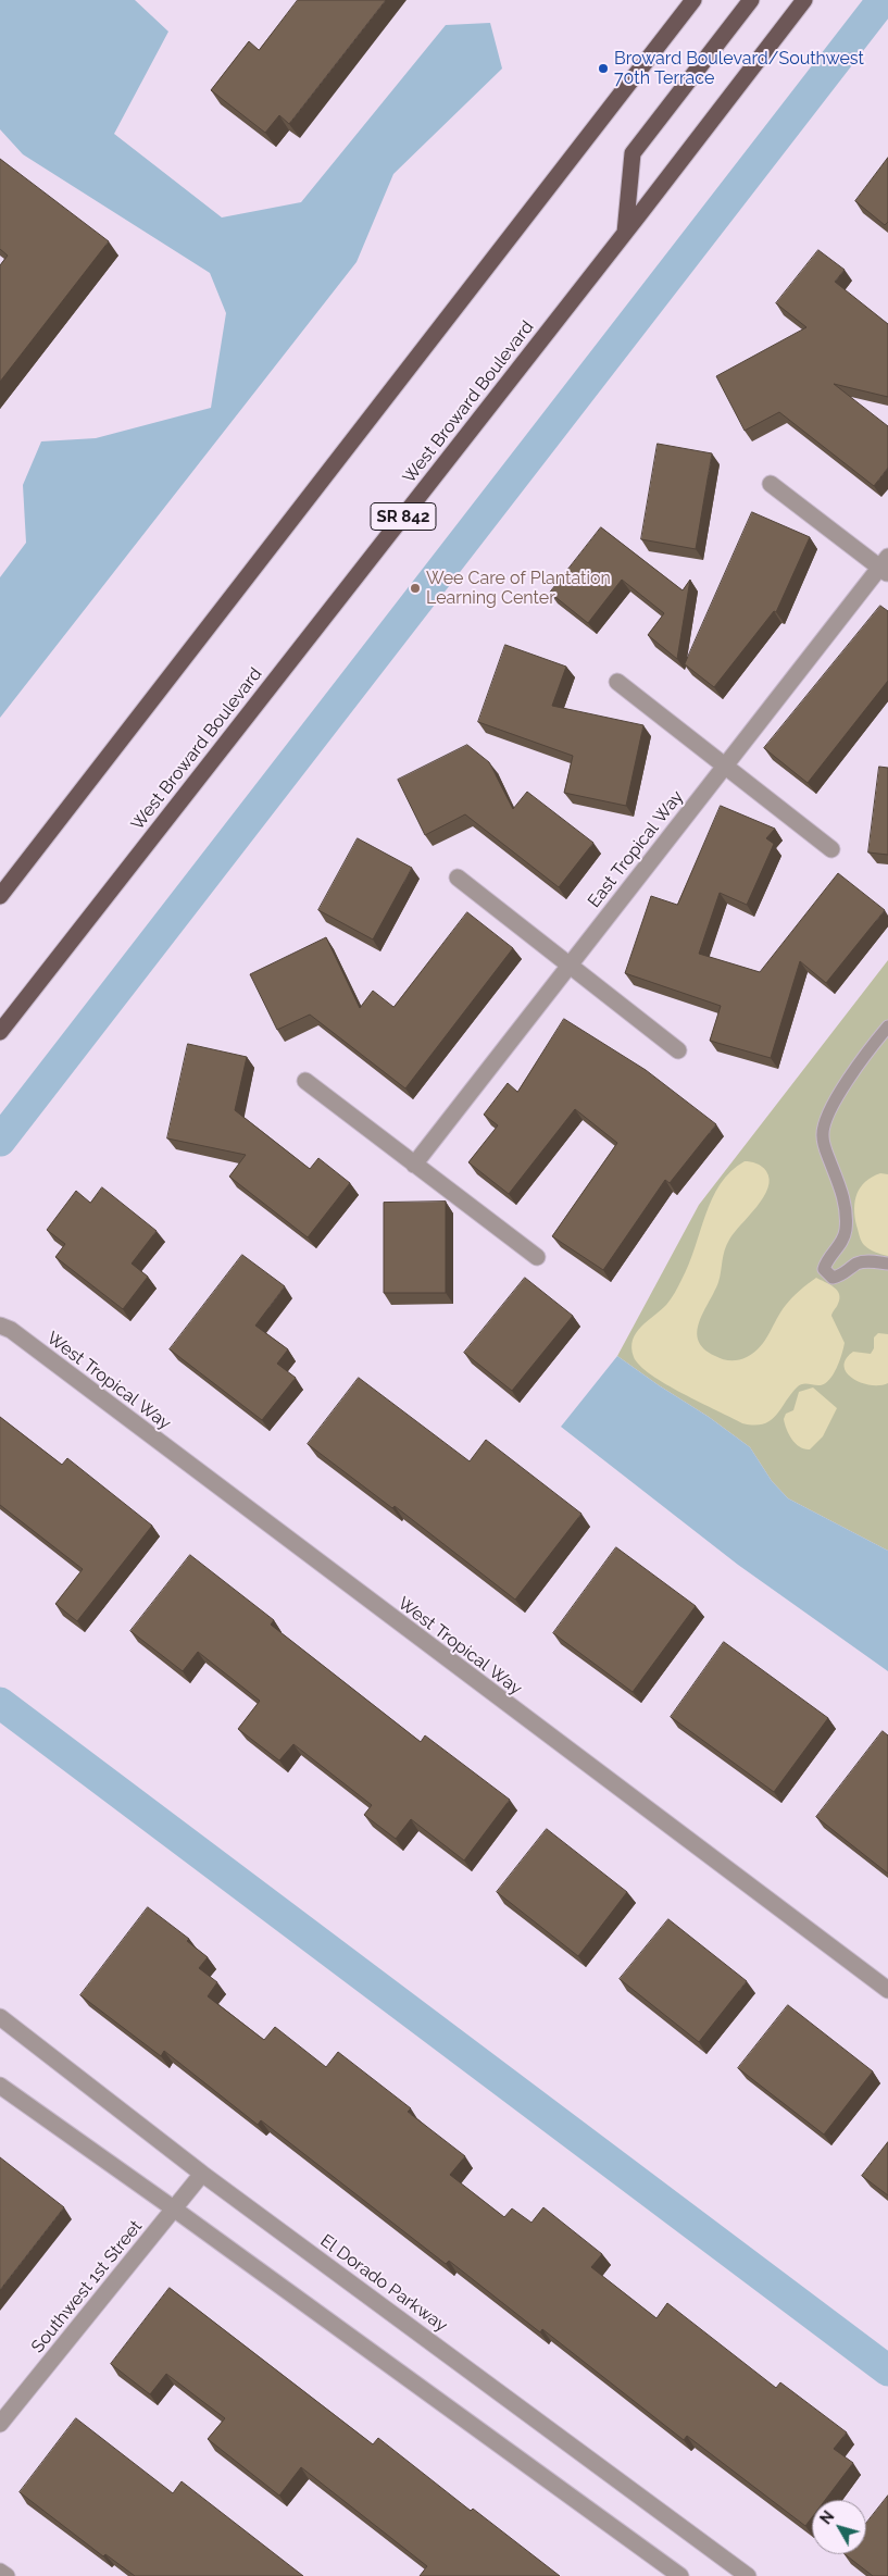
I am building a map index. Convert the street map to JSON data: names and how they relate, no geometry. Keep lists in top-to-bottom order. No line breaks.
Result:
{"streets":{"main road":["West Broward Boulevard","SR 842"],"street":["East Tropical Way","West Tropical Way","El Dorado Parkway","Southwest 1st Street"]},"crossings":[["El Dorado Parkway","Southwest 1st Street"]],"places":["Broward Boulevard/Southwest 70th Terrace","Wee Care of Plantation Learning Center"],"north":"top left"}
